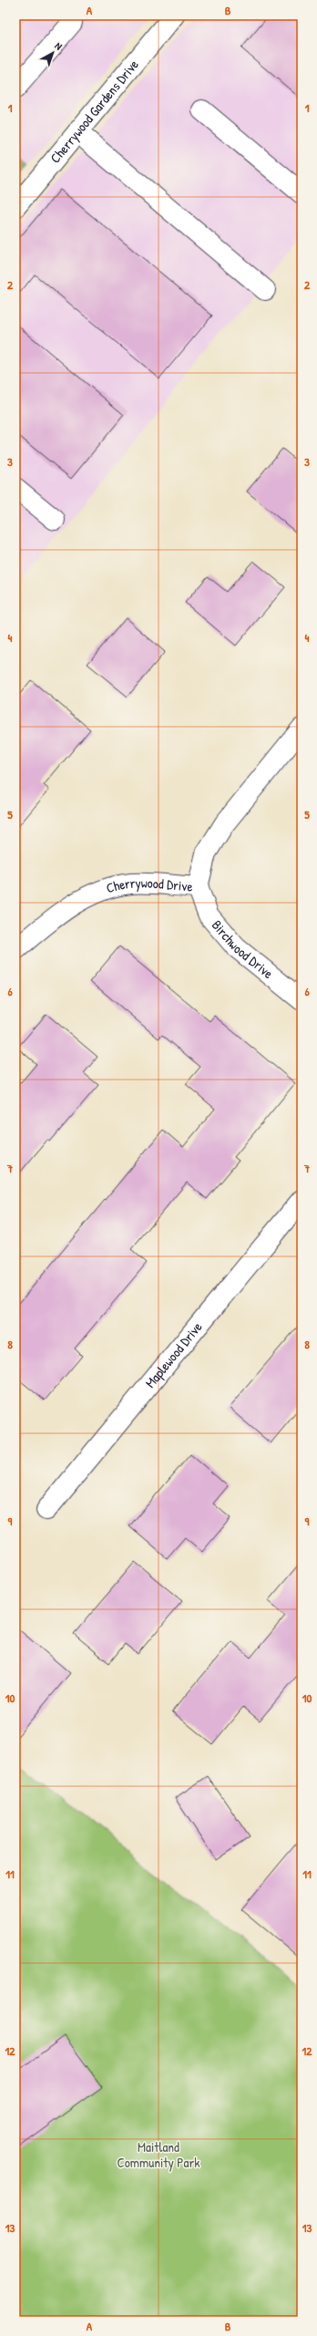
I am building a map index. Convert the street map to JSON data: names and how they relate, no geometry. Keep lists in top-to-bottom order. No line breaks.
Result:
{"streets":{"street":["Cherrywood Gardens Drive","Cherrywood Drive","Birchwood Drive","Maplewood Drive"]},"crossings":[["Cherrywood Drive","Birchwood Drive"]],"parks":["Maitland Community Park"],"north":"top right","grid":{"columns":["A","B"],"rows":["1","2","3","4","5","6","7","8","9","10","11","12","13"]}}
